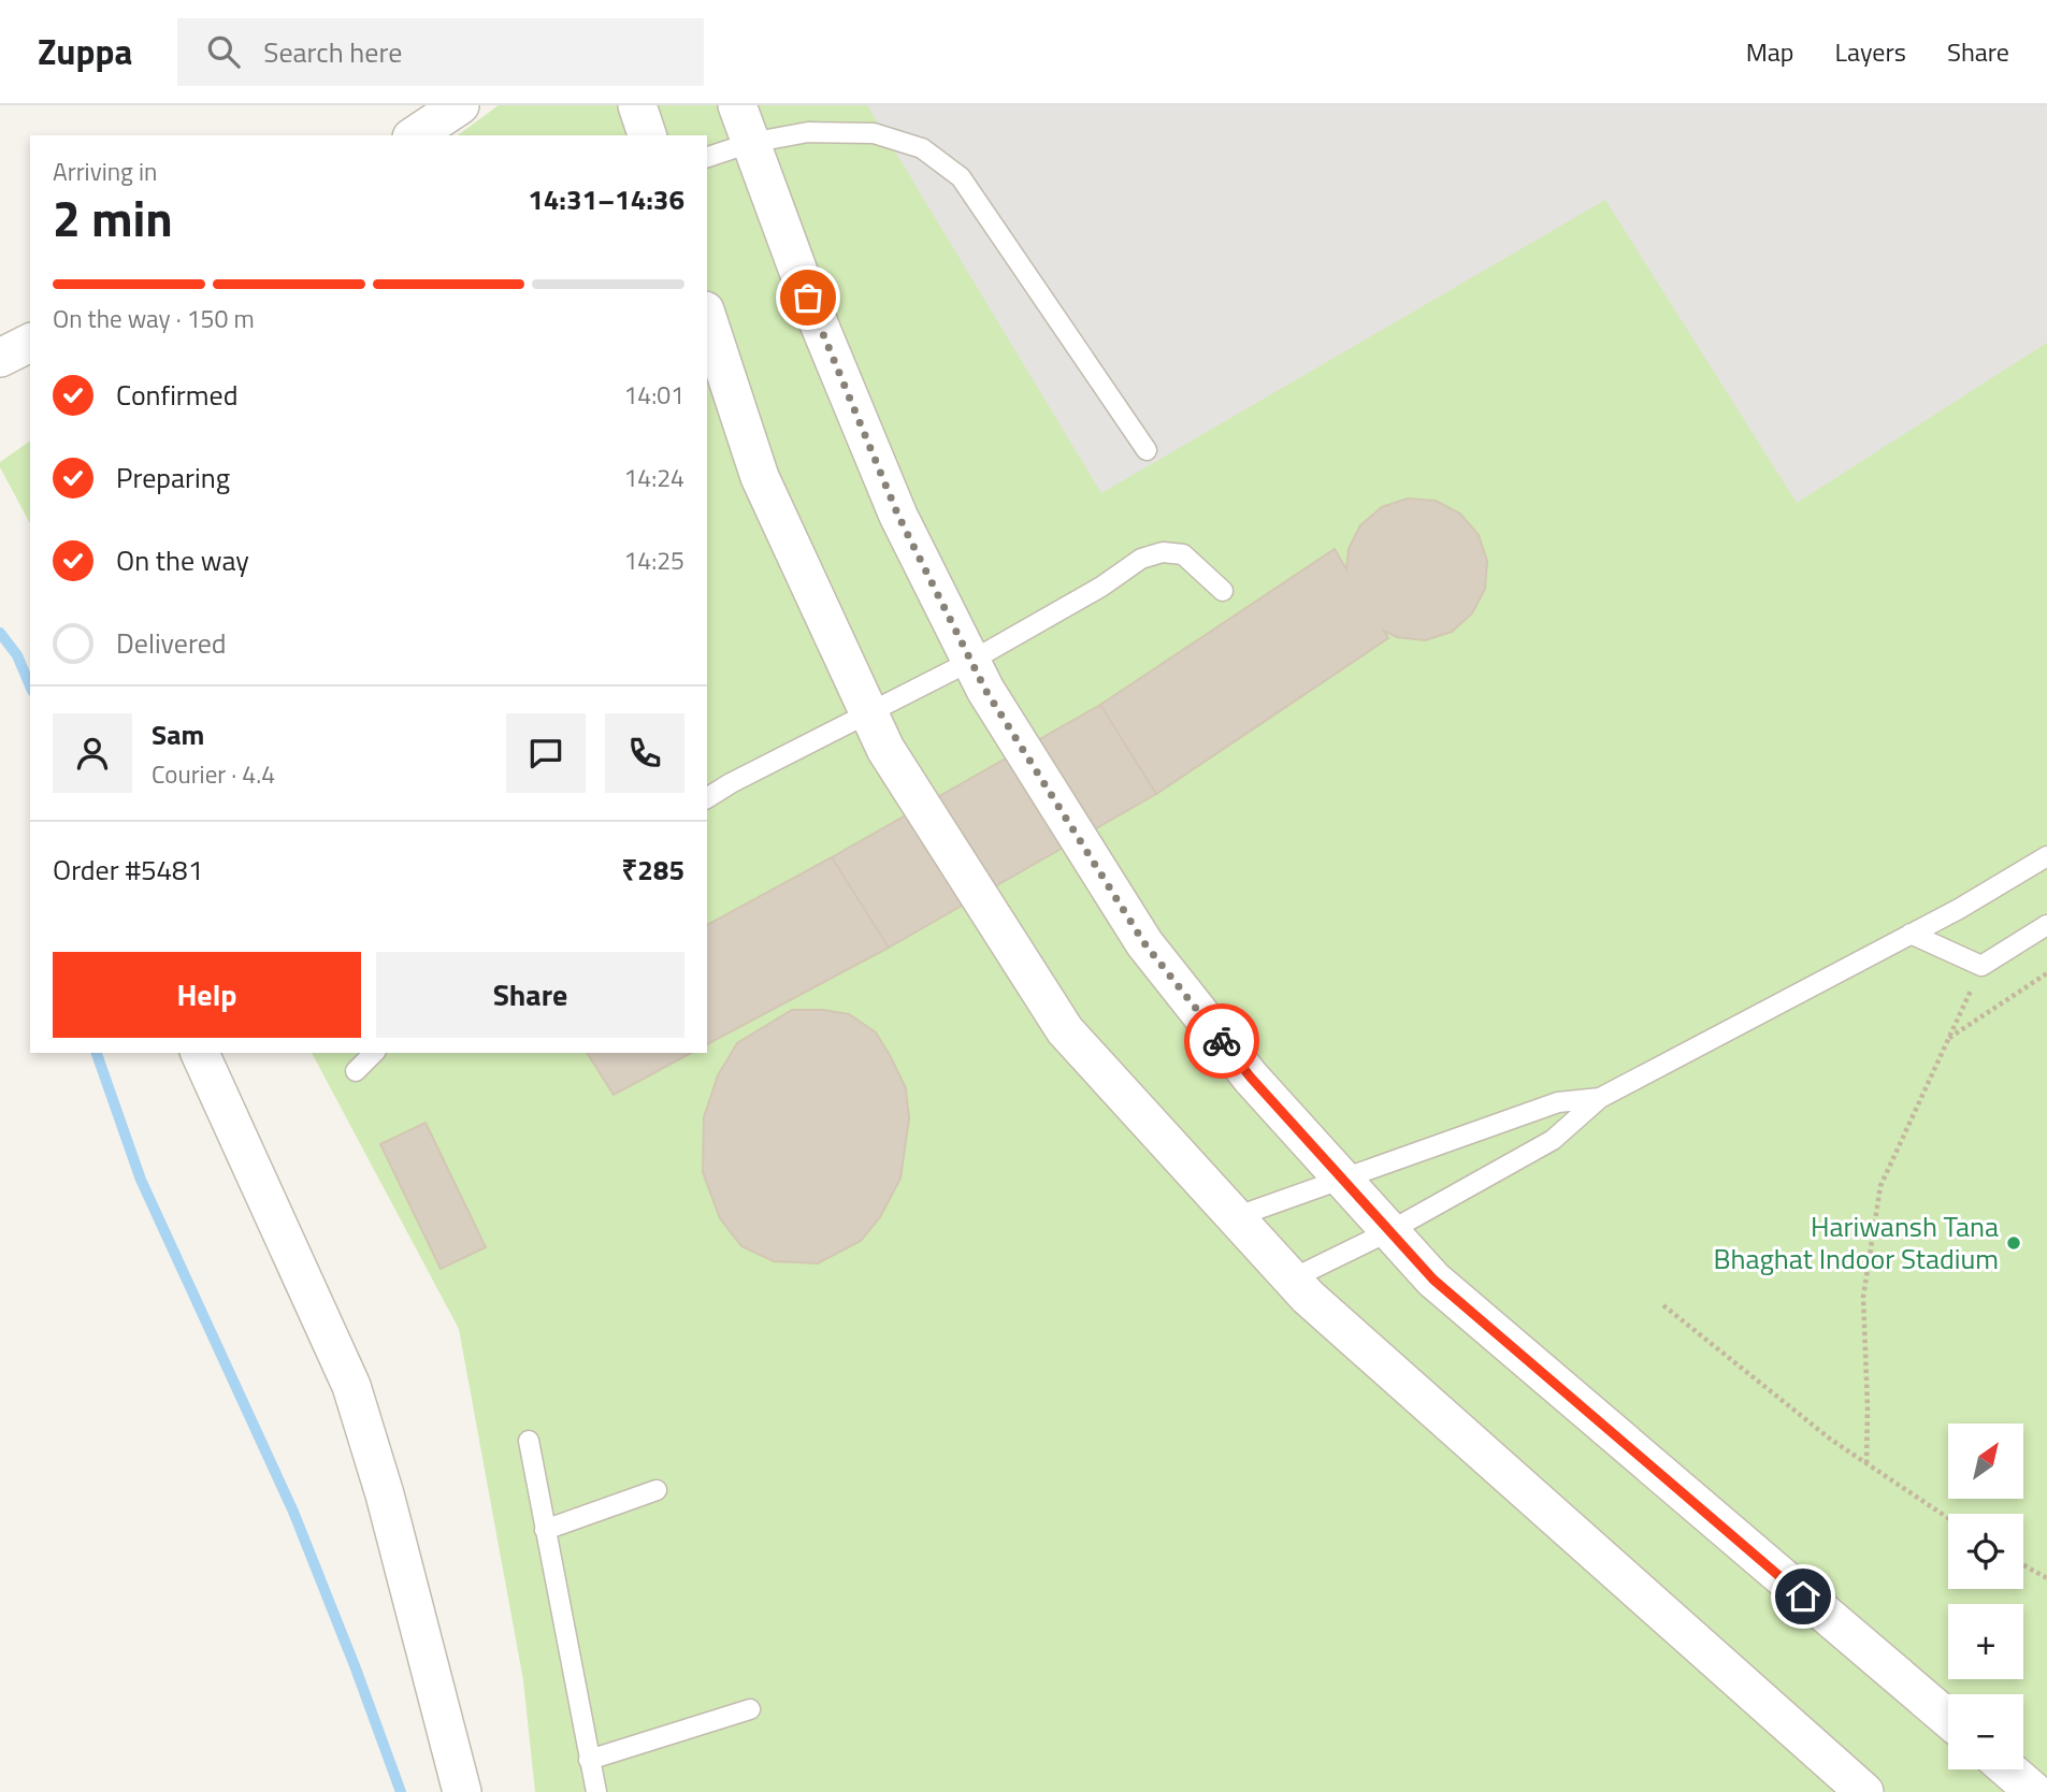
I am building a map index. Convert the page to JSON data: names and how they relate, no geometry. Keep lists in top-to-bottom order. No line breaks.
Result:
{"places":["Hariwansh Tana Bhaghat Indoor Stadium"],"north":"top right","page":{"header":"Zuppa","search":"Search here","nav":["Map","Layers","Share"],"heading":["2 min","Arriving in","14:31–14:36"],"panel":["Sam","Courier · 4.4","Order #5481","₹285"],"bar":"On the way · 150 m","list":[["Confirmed","14:01"],["Preparing","14:24"],["On the way","14:25"],"Delivered"],"buttons":["Help","Share"],"map_buttons":["+","−"]}}
